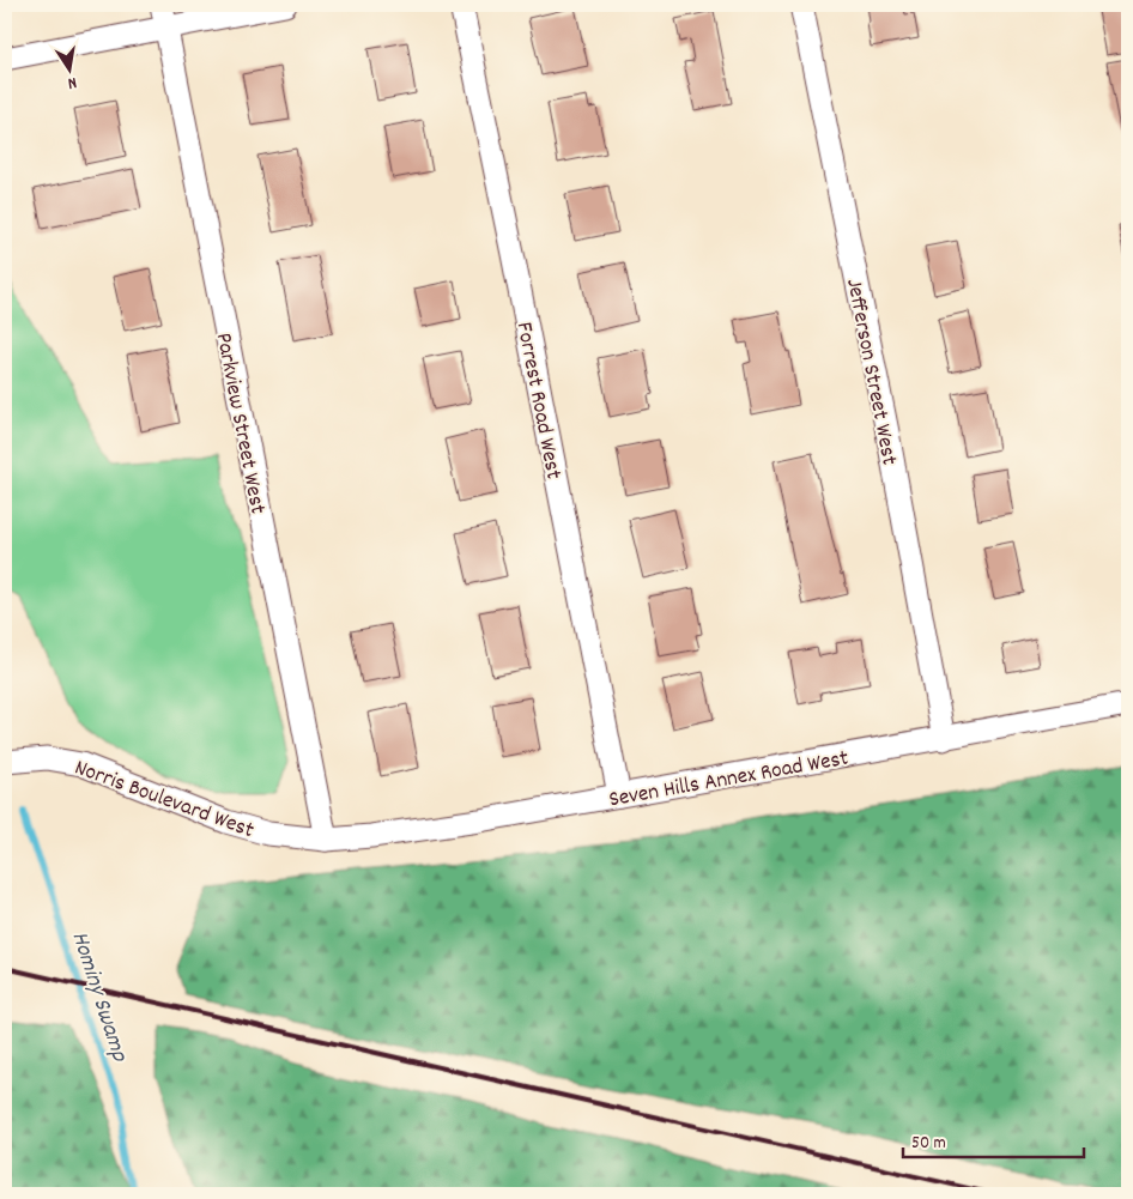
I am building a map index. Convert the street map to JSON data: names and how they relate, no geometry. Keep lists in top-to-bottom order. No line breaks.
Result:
{"streets":{"street":["Jefferson Street West","Forrest Road West","Parkview Street West","Seven Hills Annex Road West","Norris Boulevard West"]},"crossings":[["Jefferson Street West","Seven Hills Annex Road West"],["Forrest Road West","Seven Hills Annex Road West"],["Parkview Street West","Seven Hills Annex Road West"],["Parkview Street West","Norris Boulevard West"],["Seven Hills Annex Road West","Norris Boulevard West"]],"water":["Hominy Swamp"],"scale_bar":"50 m","north":"bottom"}
